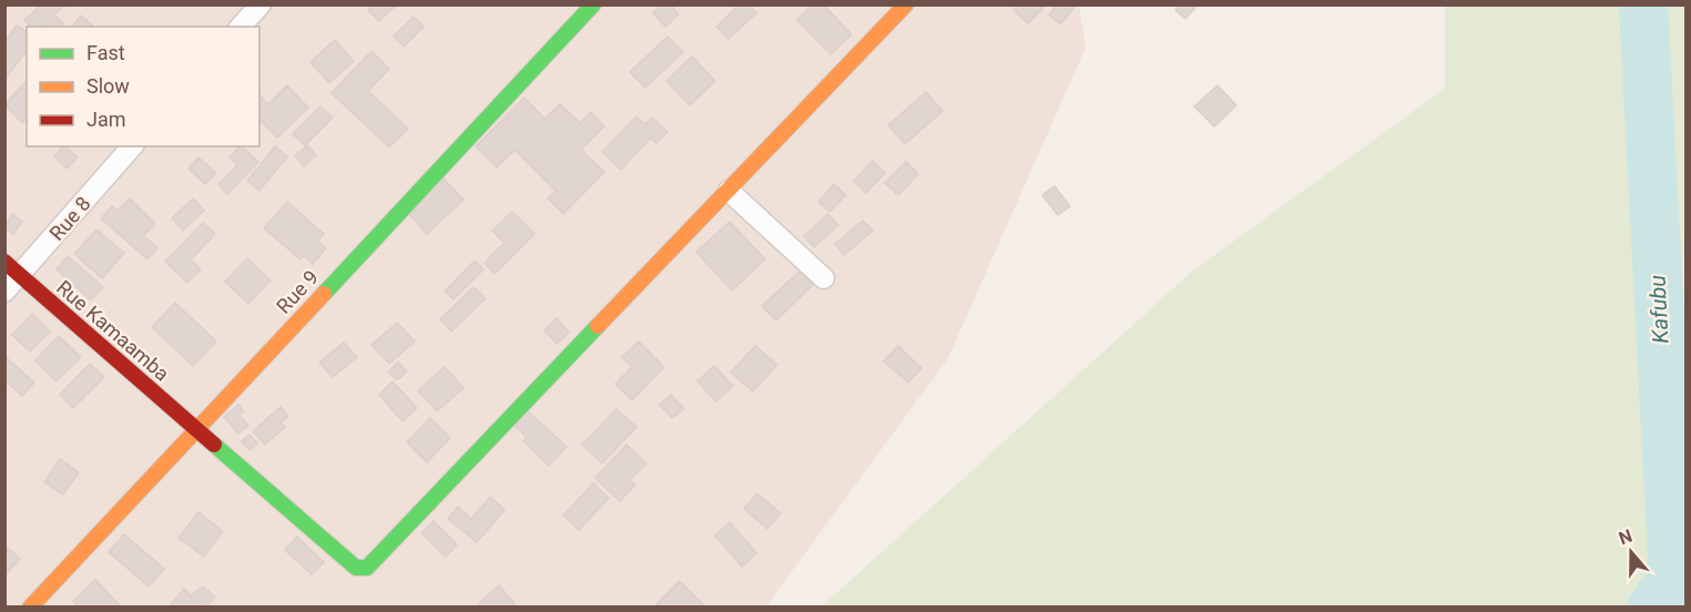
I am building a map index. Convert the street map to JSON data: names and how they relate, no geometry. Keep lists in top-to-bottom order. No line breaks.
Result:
{"streets":{"street":["Rue 8","Rue 9","Rue Kamaamba"]},"crossings":[["Rue 8","Rue Kamaamba"],["Rue 9","Rue Kamaamba"]],"water":["Kafubu"],"legend":["Fast","Slow","Jam"],"north":"top"}
